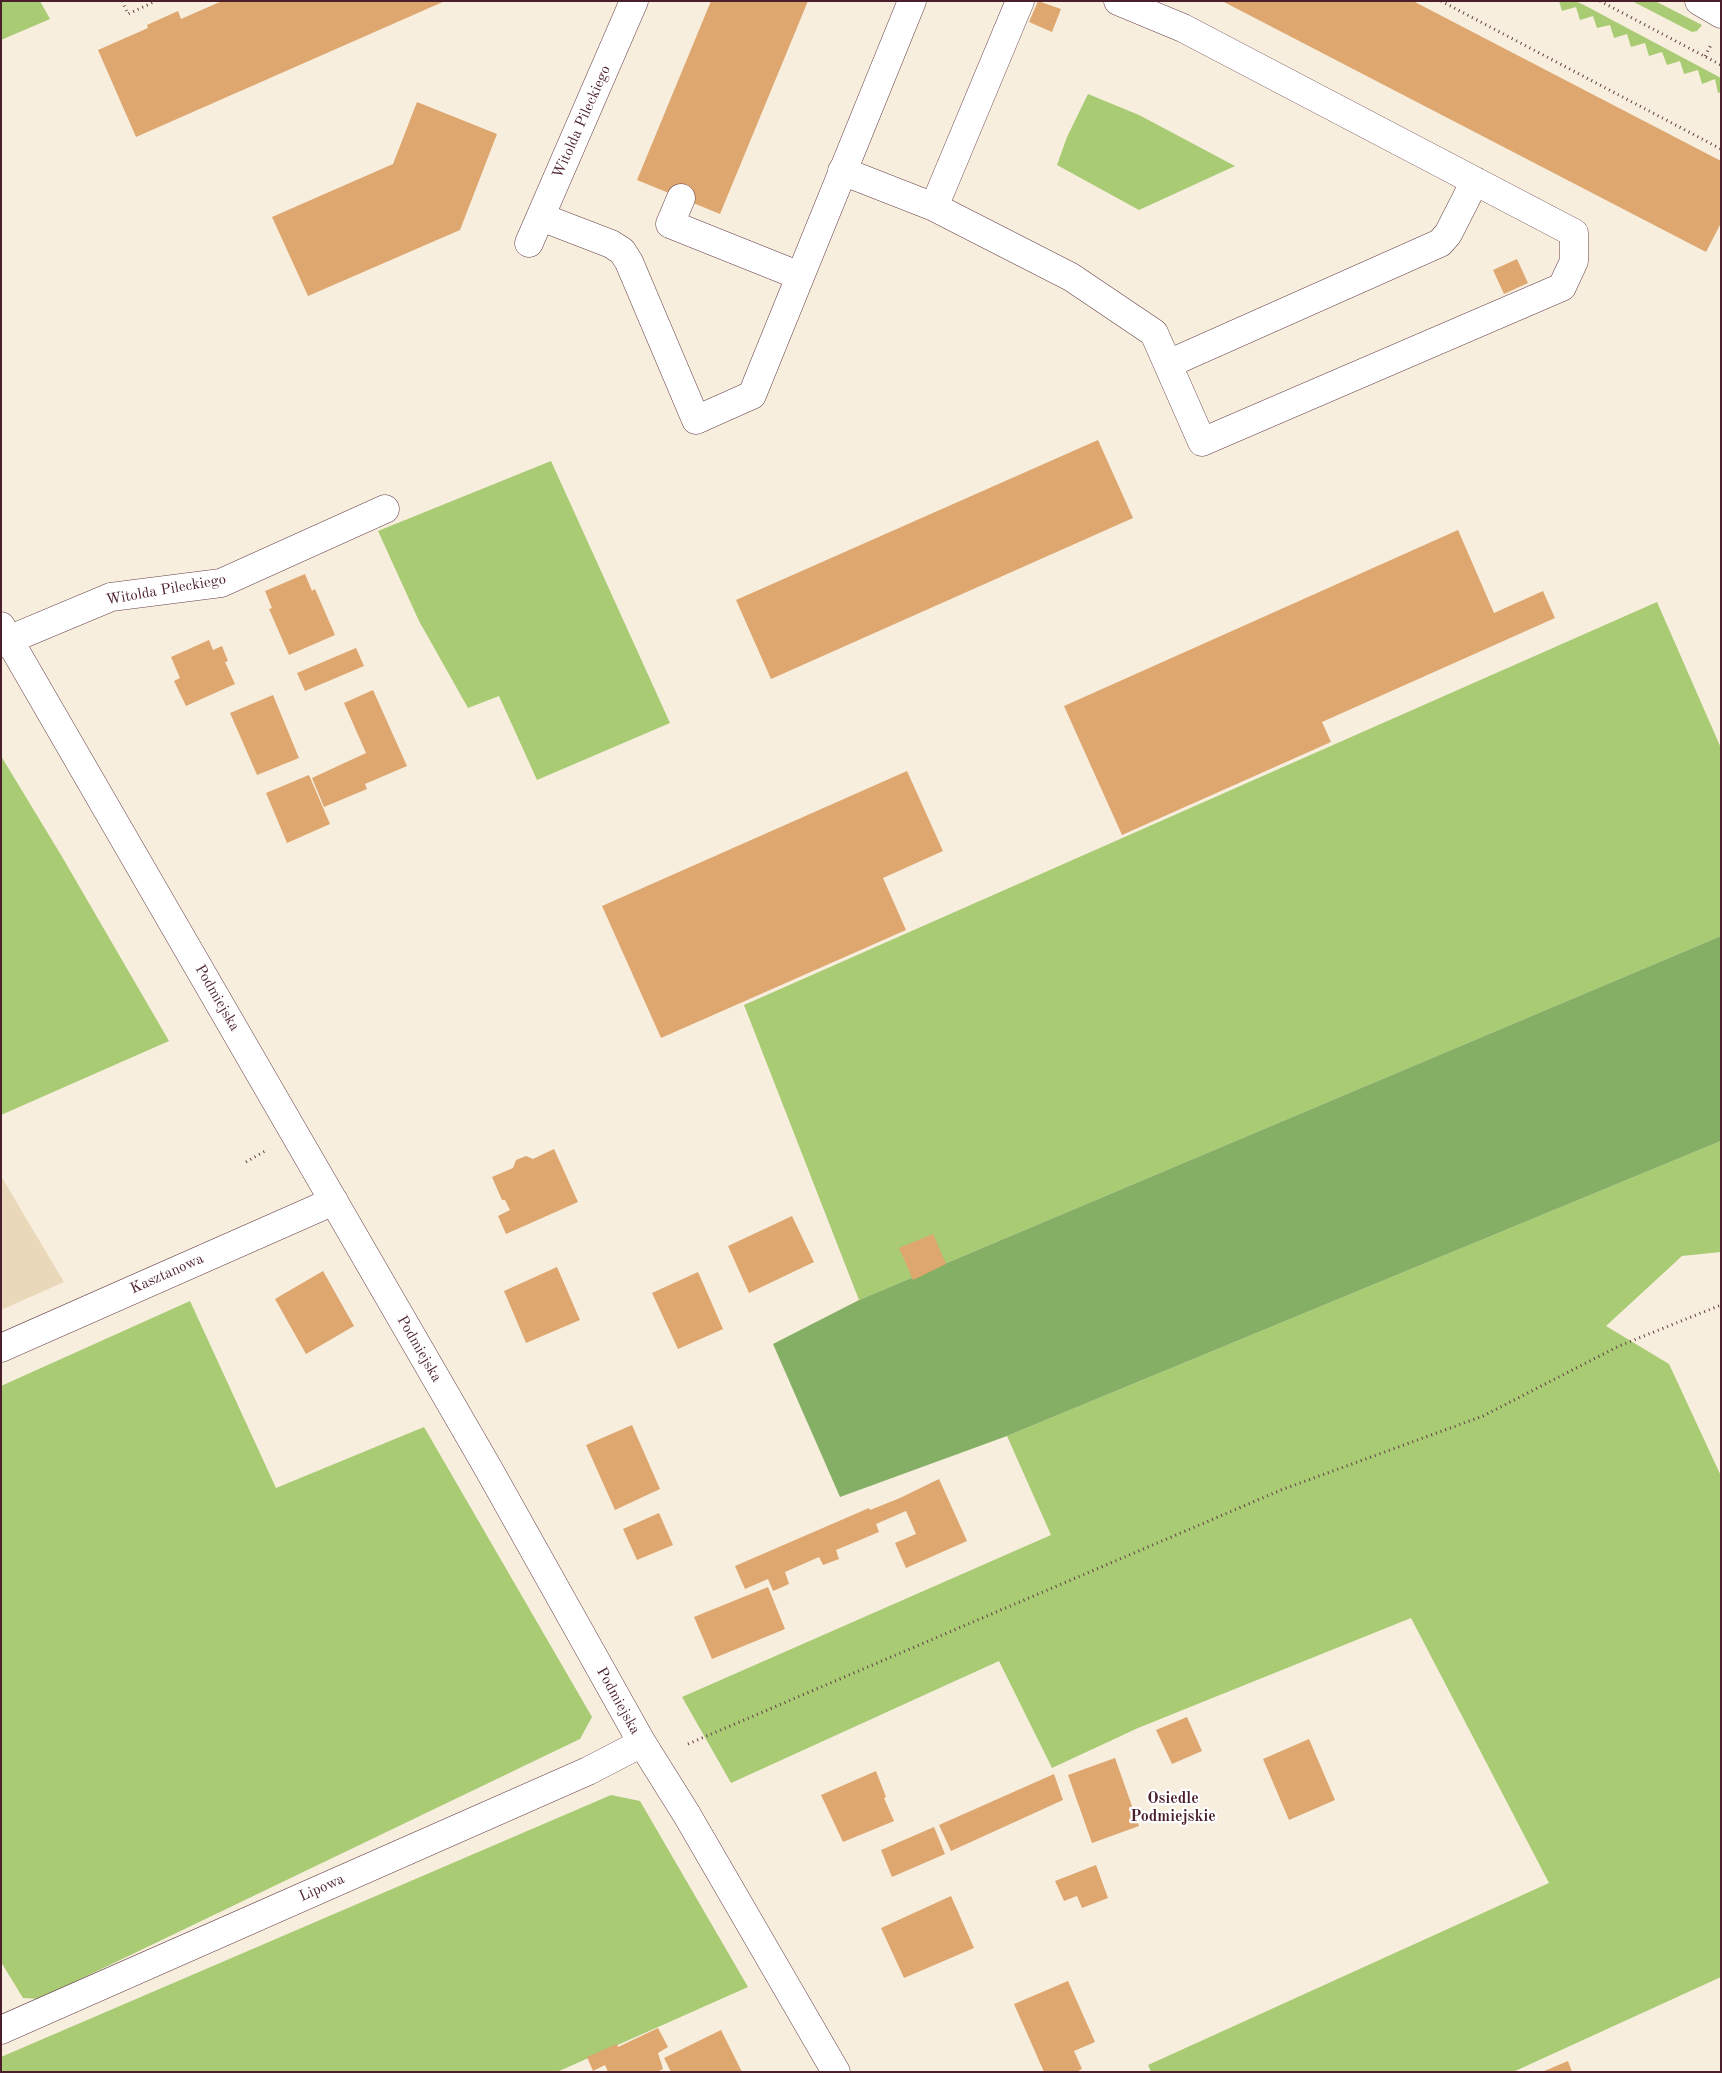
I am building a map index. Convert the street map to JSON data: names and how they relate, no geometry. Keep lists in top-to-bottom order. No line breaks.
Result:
{"streets":{"street":["Witolda Pileckiego","Podmiejska","Kasztanowa","Lipowa"]},"crossings":[["Witolda Pileckiego","Podmiejska"],["Podmiejska","Kasztanowa"],["Podmiejska","Lipowa"]],"districts":["Osiedle Podmiejskie"]}
